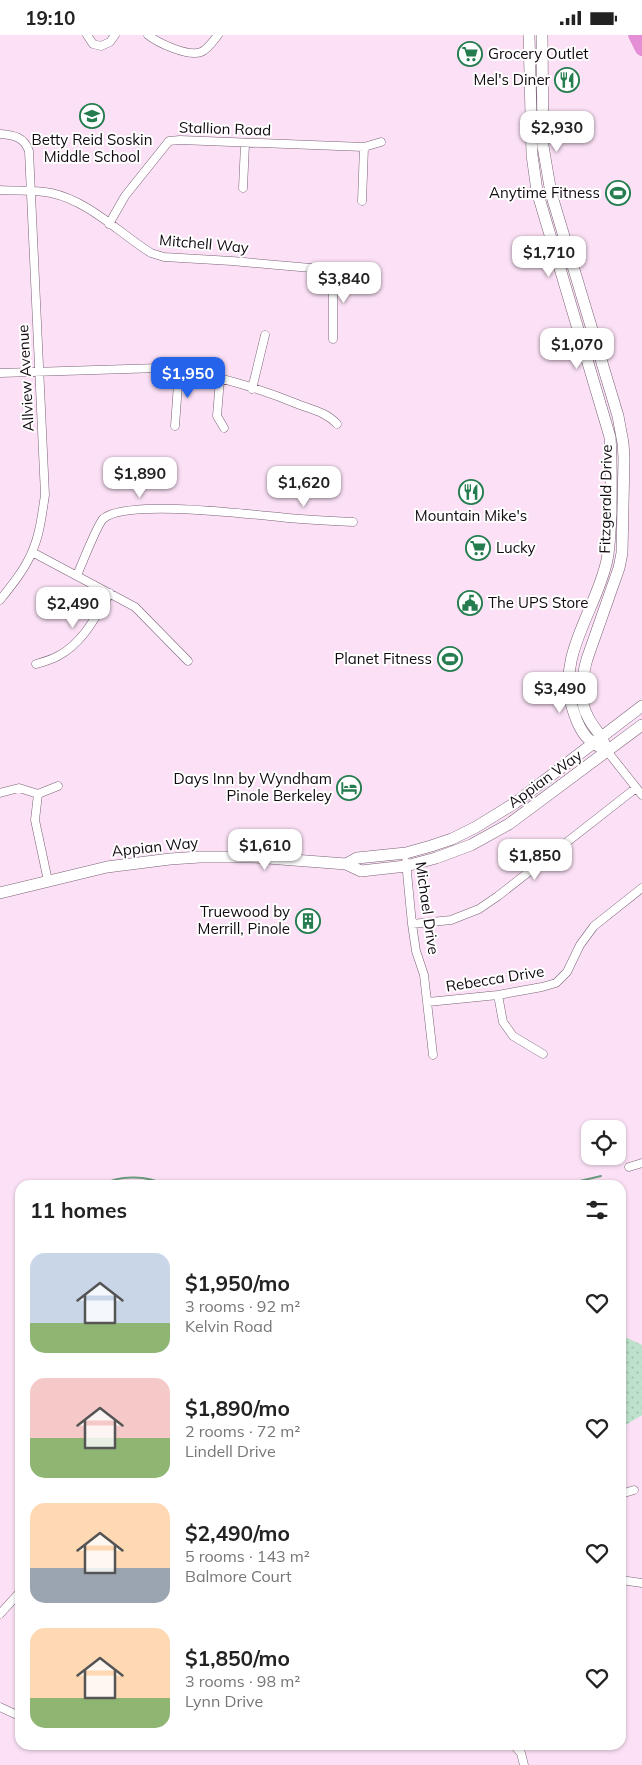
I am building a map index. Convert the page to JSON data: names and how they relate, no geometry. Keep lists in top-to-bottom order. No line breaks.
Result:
{"streets":{"main road":["Fitzgerald Drive","Appian Way"],"street":["Stallion Road","Mitchell Way","Allview Avenue","Michael Drive","Rebecca Drive"]},"crossings":[["Stallion Road","Mitchell Way"],["Mitchell Way","Allview Avenue"],["Fitzgerald Drive","Appian Way"],["Appian Way","Michael Drive"],["Michael Drive","Rebecca Drive"]],"places":{"supermarket":["Grocery Outlet","Lucky"],"restaurant":["Mel's Diner","Mountain Mike's"],"school or university":["Betty Reid Soskin Middle School"],"sports":["Anytime Fitness","Planet Fitness"],"public building":["The UPS Store"],"hotel":["Days Inn by Wyndham Pinole Berkeley"],"building":["Truewood by Merrill, Pinole"]},"page":{"status":"19:10","price":["$2,930","$1,710","$3,840","$1,070","$1,950","$1,890","$1,620","$2,490","$3,490","$1,610","$1,850"],"heading":"11 homes","list":[{"name":"$1,950/mo","note":"3 rooms · 92 m² · Kelvin Road"},{"name":"$1,890/mo","note":"2 rooms · 72 m² · Lindell Drive"},{"name":"$2,490/mo","note":"5 rooms · 143 m² · Balmore Court"},{"name":"$1,850/mo","note":"3 rooms · 98 m² · Lynn Drive"}]}}
